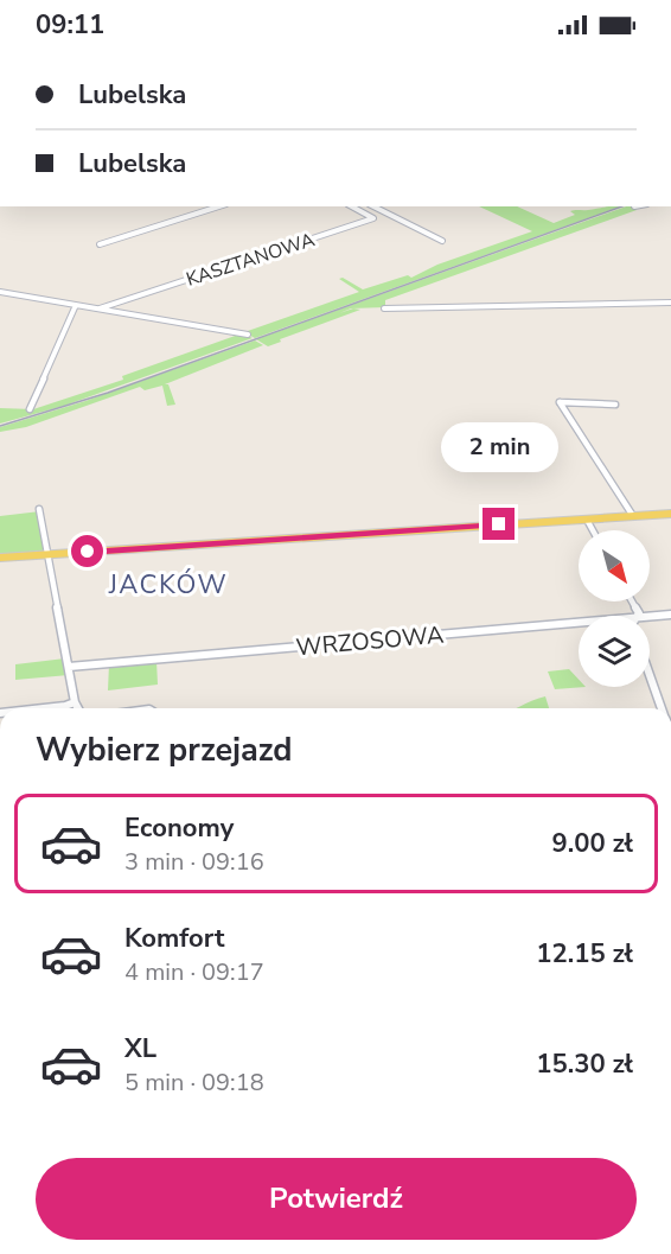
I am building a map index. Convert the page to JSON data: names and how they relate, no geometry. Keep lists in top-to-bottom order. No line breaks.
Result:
{"streets":{"street":["KASZTANOWA","WRZOSOWA"]},"districts":["JACKÓW"],"north":"bottom right","page":{"status":"09:11","banner":["Lubelska","Lubelska"],"bubble":"2 min","heading":"Wybierz przejazd","list":[{"name":"Economy","note":"3 min · 09:16","value":"9.00 zł"},{"name":"Komfort","note":"4 min · 09:17","value":"12.15 zł"},{"name":"XL","note":"5 min · 09:18","value":"15.30 zł"}],"buttons":"Potwierdź"}}
